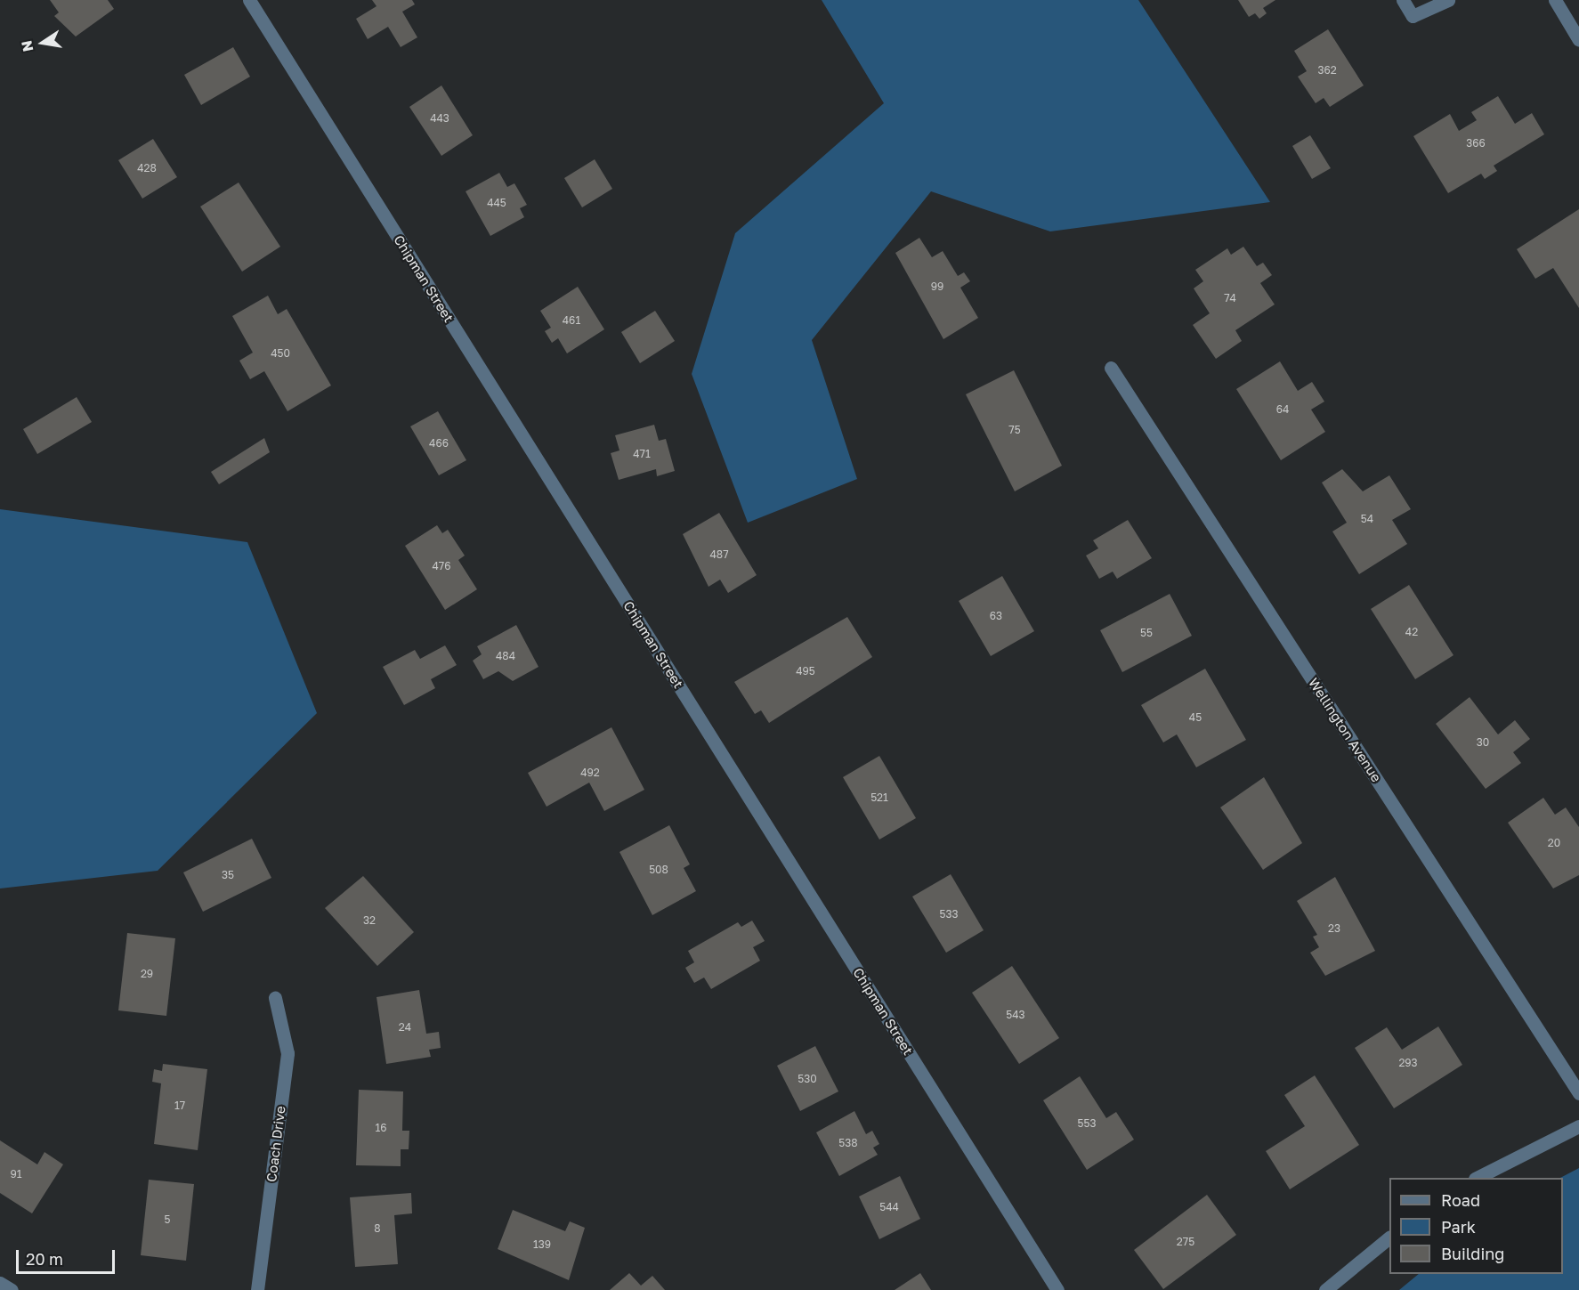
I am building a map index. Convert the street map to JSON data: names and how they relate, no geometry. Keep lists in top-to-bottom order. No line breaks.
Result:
{"streets":{"street":["Chipman Street","Wellington Avenue","Coach Drive"]},"house_numbers":["362","443","366","428","445","99","74","461","450","64","75","466","471","54","487","476","63","42","55","484","495","45","30","492","521","20","508","35","533","32","23","29","543","24","293","530","17","553","16","538","91","544","5","8","275","139"],"legend":["Road","Park","Building"],"scale_bar":"20 m","north":"left"}
